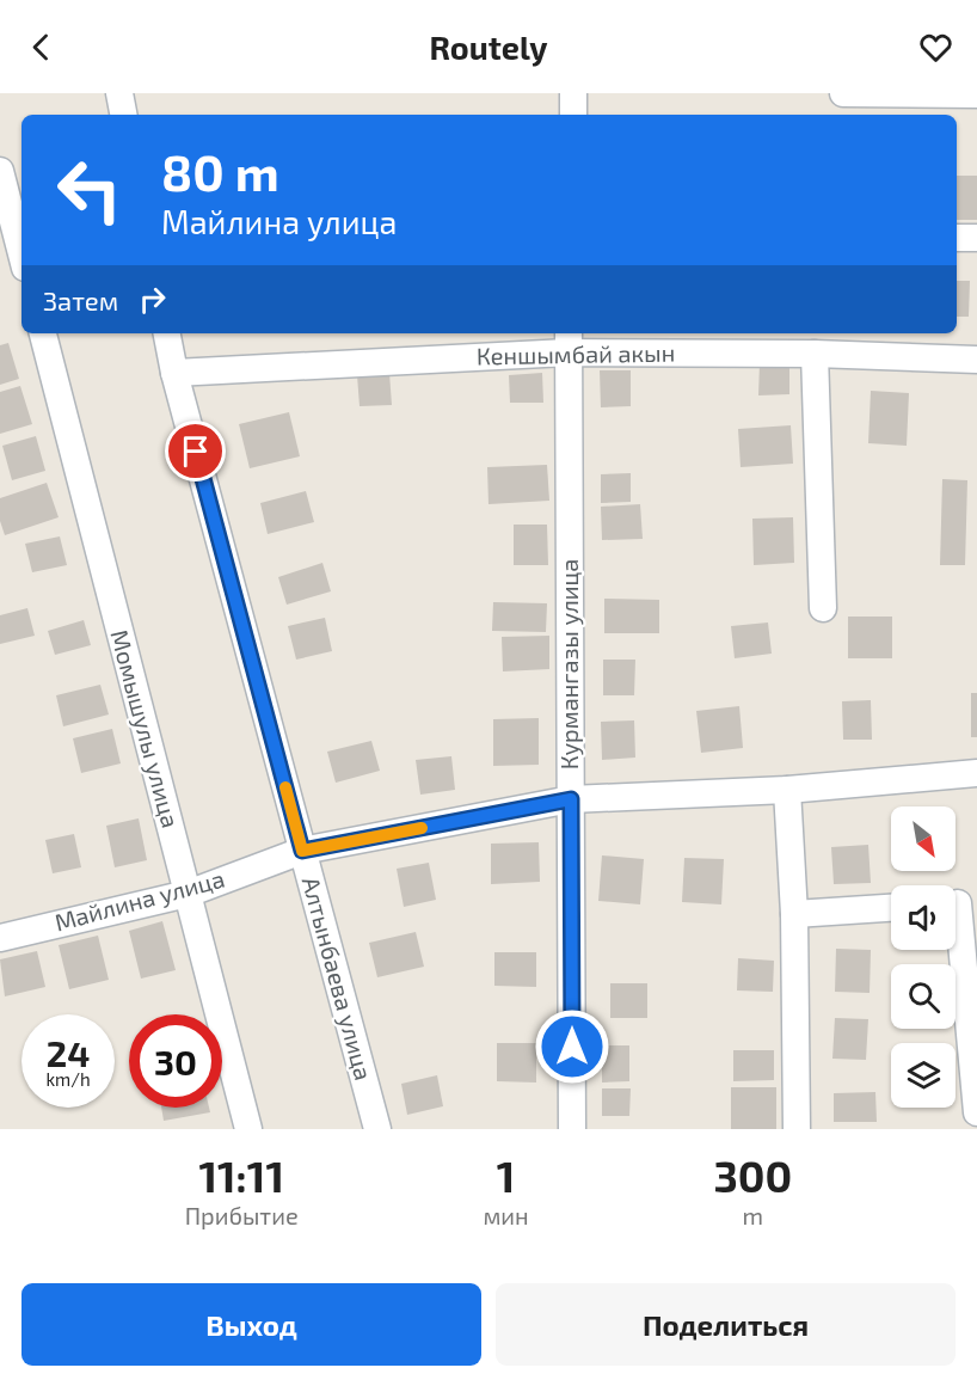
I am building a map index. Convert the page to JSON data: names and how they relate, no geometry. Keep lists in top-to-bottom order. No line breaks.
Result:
{"streets":{"street":["Кеншымбай акын","Курмангазы улица","Момышулы улица","Майлина улица","Алтынбаева улица"]},"crossings":[["Кеншымбай акын","Курмангазы улица"],["Кеншымбай акын","Алтынбаева улица"],["Курмангазы улица","Майлина улица"],["Момышулы улица","Майлина улица"],["Майлина улица","Алтынбаева улица"]],"north":"bottom right","page":{"header":"Routely","turn":["80 m","Майлина улица"],"then":"Затем","speed":"24 km/h","limit":"30","eta":["11:11","Прибытие","1","мин","300","m"],"buttons":["Выход","Поделиться"]}}
